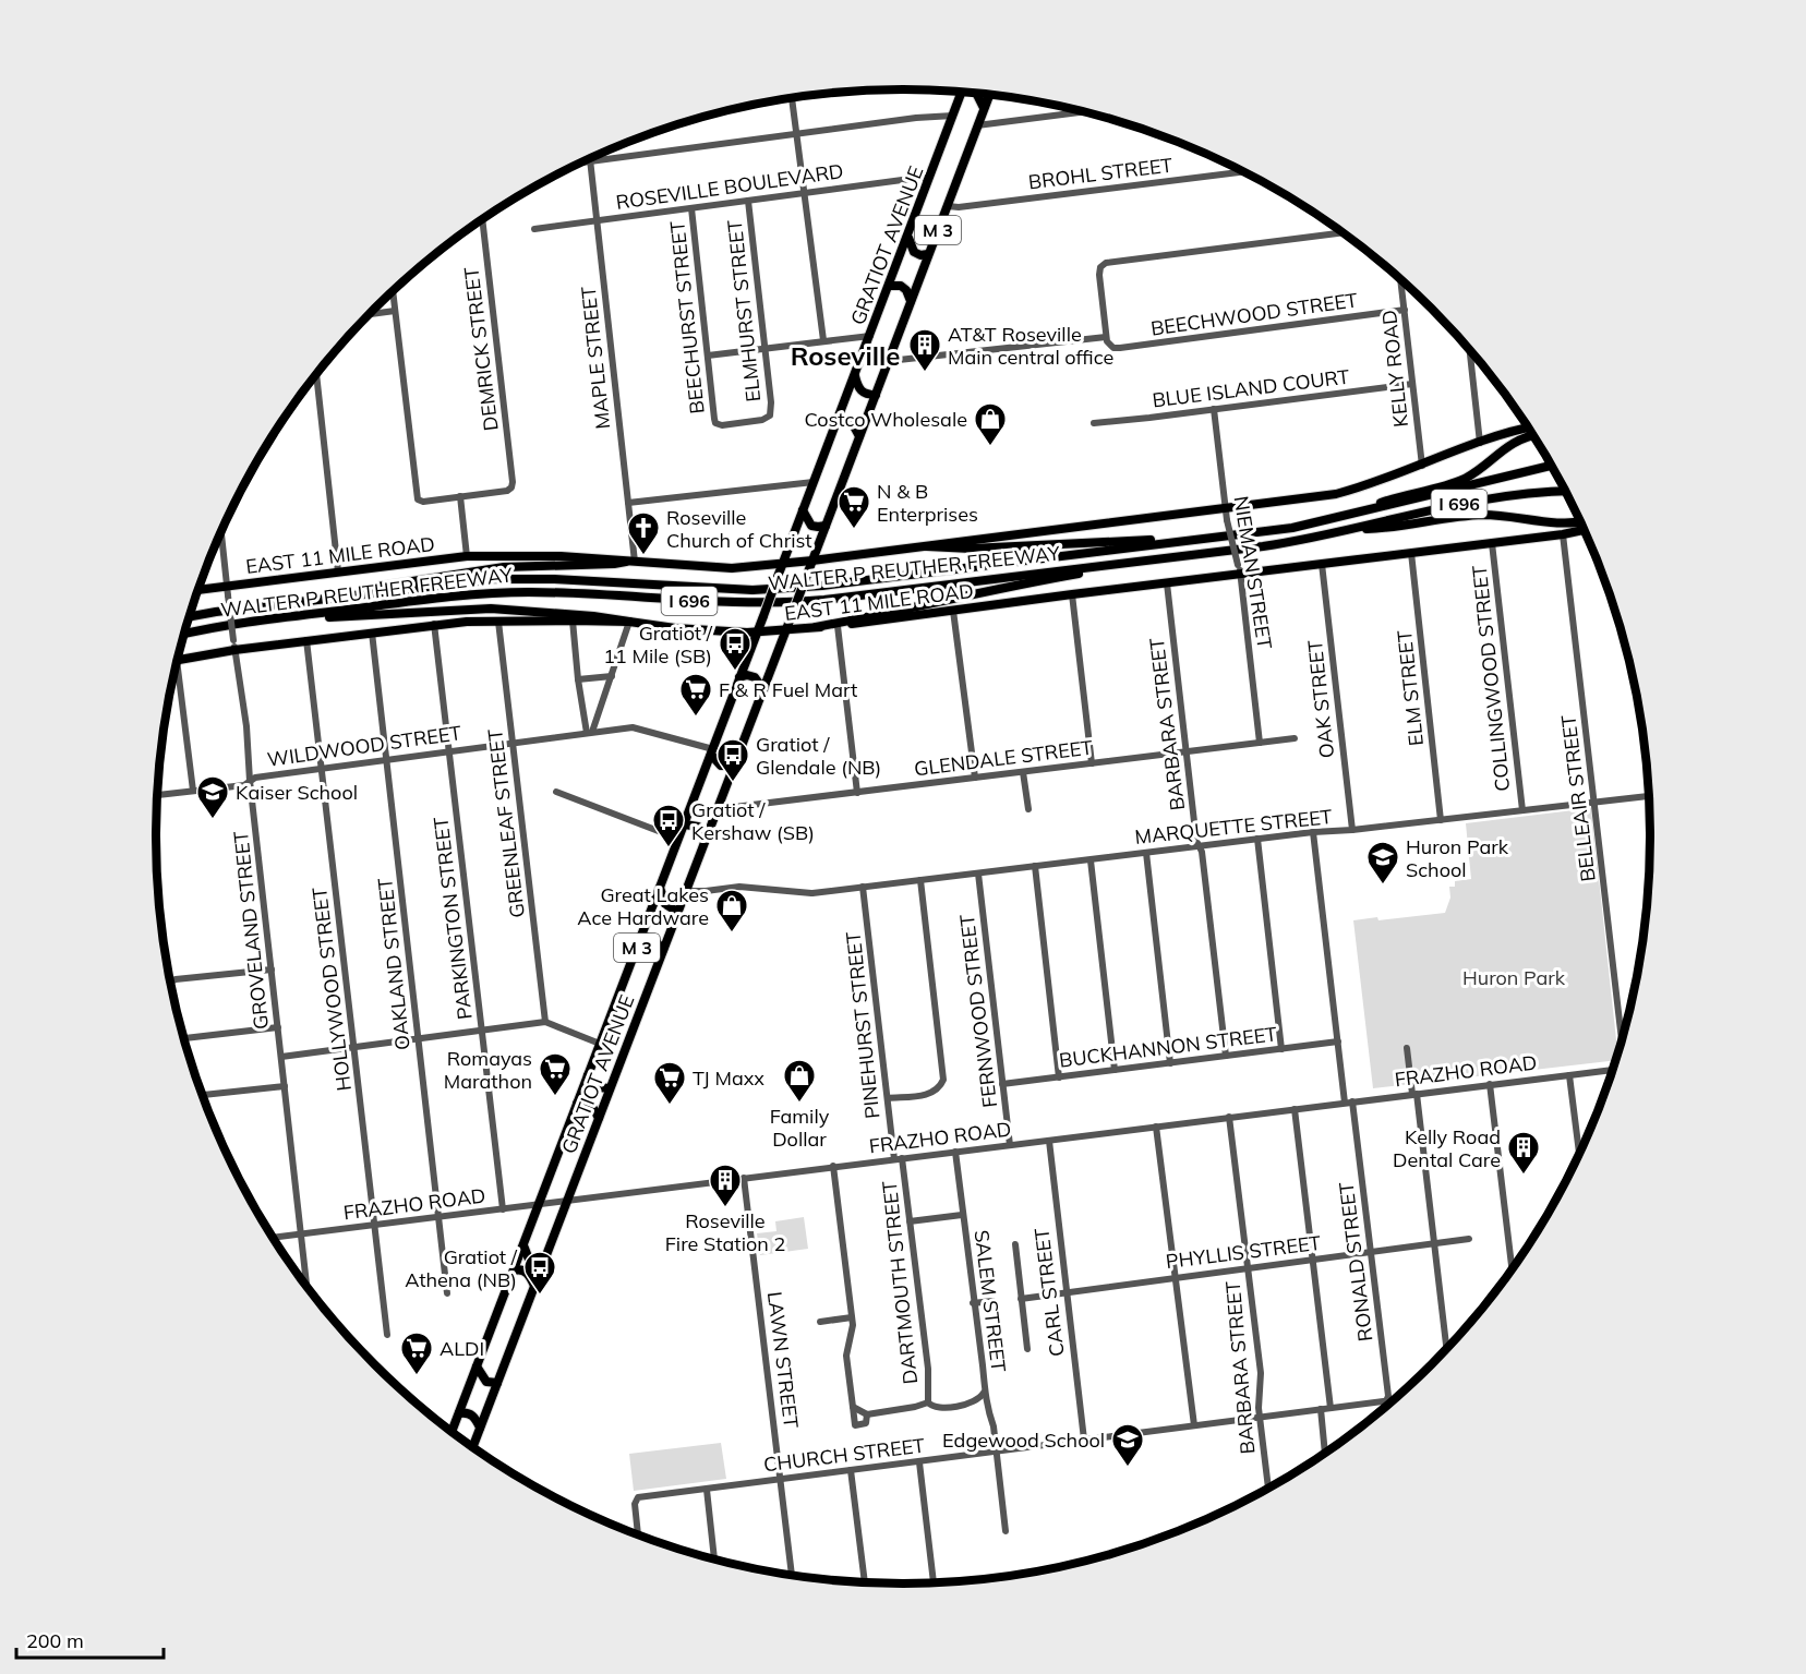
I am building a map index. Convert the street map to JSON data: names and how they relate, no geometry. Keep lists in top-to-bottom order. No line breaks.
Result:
{"streets":{"highway":["I 696","WALTER P REUTHER FREEWAY"],"main road":["M 3","GRATIOT AVENUE","EAST 11 MILE ROAD"],"street":["BROHL STREET","ROSEVILLE BOULEVARD","ELMHURST STREET","BEECHWOOD STREET","BEECHURST STREET","DEMRICK STREET","MAPLE STREET","KELLY ROAD","BLUE ISLAND COURT","NIEMAN STREET","COLLINGWOOD STREET","ELM STREET","OAK STREET","BARBARA STREET","WILDWOOD STREET","GLENDALE STREET","BELLEAIR STREET","GREENLEAF STREET","MARQUETTE STREET","PARKINGTON STREET","GROVELAND STREET","OAKLAND STREET","HOLLYWOOD STREET","FERNWOOD STREET","PINEHURST STREET","BUCKHANNON STREET","FRAZHO ROAD","PHYLLIS STREET","RONALD STREET","DARTMOUTH STREET","CARL STREET","SALEM STREET","LAWN STREET","CHURCH STREET"]},"crossings":[["BROHL STREET","M 3"],["ROSEVILLE BOULEVARD","GRATIOT AVENUE"],["ROSEVILLE BOULEVARD","ELMHURST STREET"],["ROSEVILLE BOULEVARD","BEECHURST STREET"],["ROSEVILLE BOULEVARD","MAPLE STREET"],["M 3","GRATIOT AVENUE"],["M 3","EAST 11 MILE ROAD"],["GRATIOT AVENUE","EAST 11 MILE ROAD"],["GRATIOT AVENUE","WILDWOOD STREET"],["GRATIOT AVENUE","GLENDALE STREET"],["GRATIOT AVENUE","MARQUETTE STREET"],["GRATIOT AVENUE","FRAZHO ROAD"],["ELMHURST STREET","BEECHURST STREET"],["BEECHWOOD STREET","KELLY ROAD"],["MAPLE STREET","EAST 11 MILE ROAD"],["KELLY ROAD","BLUE ISLAND COURT"],["KELLY ROAD","EAST 11 MILE ROAD"],["BLUE ISLAND COURT","NIEMAN STREET"],["EAST 11 MILE ROAD","NIEMAN STREET"],["EAST 11 MILE ROAD","COLLINGWOOD STREET"],["EAST 11 MILE ROAD","ELM STREET"],["EAST 11 MILE ROAD","OAK STREET"],["EAST 11 MILE ROAD","BARBARA STREET"],["EAST 11 MILE ROAD","BELLEAIR STREET"],["EAST 11 MILE ROAD","GREENLEAF STREET"],["EAST 11 MILE ROAD","PARKINGTON STREET"],["EAST 11 MILE ROAD","GROVELAND STREET"],["EAST 11 MILE ROAD","OAKLAND STREET"],["EAST 11 MILE ROAD","HOLLYWOOD STREET"],["NIEMAN STREET","GLENDALE STREET"],["COLLINGWOOD STREET","MARQUETTE STREET"],["ELM STREET","MARQUETTE STREET"],["OAK STREET","MARQUETTE STREET"],["BARBARA STREET","GLENDALE STREET"],["BARBARA STREET","MARQUETTE STREET"],["BARBARA STREET","BUCKHANNON STREET"],["BARBARA STREET","FRAZHO ROAD"],["BARBARA STREET","PHYLLIS STREET"],["BARBARA STREET","CHURCH STREET"],["WILDWOOD STREET","GREENLEAF STREET"],["WILDWOOD STREET","PARKINGTON STREET"],["WILDWOOD STREET","GROVELAND STREET"],["WILDWOOD STREET","OAKLAND STREET"],["WILDWOOD STREET","HOLLYWOOD STREET"],["BELLEAIR STREET","MARQUETTE STREET"],["MARQUETTE STREET","FERNWOOD STREET"],["MARQUETTE STREET","PINEHURST STREET"],["MARQUETTE STREET","RONALD STREET"],["PARKINGTON STREET","FRAZHO ROAD"],["GROVELAND STREET","FRAZHO ROAD"],["OAKLAND STREET","FRAZHO ROAD"],["HOLLYWOOD STREET","FRAZHO ROAD"],["FERNWOOD STREET","BUCKHANNON STREET"],["FERNWOOD STREET","FRAZHO ROAD"],["PINEHURST STREET","FRAZHO ROAD"],["BUCKHANNON STREET","RONALD STREET"],["FRAZHO ROAD","RONALD STREET"],["FRAZHO ROAD","DARTMOUTH STREET"],["FRAZHO ROAD","CARL STREET"],["FRAZHO ROAD","SALEM STREET"],["FRAZHO ROAD","LAWN STREET"],["PHYLLIS STREET","RONALD STREET"],["PHYLLIS STREET","CARL STREET"],["RONALD STREET","CHURCH STREET"],["CARL STREET","CHURCH STREET"],["SALEM STREET","CHURCH STREET"],["LAWN STREET","CHURCH STREET"]],"districts":["Roseville"],"parks":["Huron Park"],"places":{"building":["AT&T Roseville Main central office","Kelly Road Dental Care","Roseville Fire Station 2"],"shop":["Costco Wholesale","Great Lakes Ace Hardware","Family Dollar"],"supermarket":["N & B Enterprises","F & R Fuel Mart","Romayas Marathon","TJ Maxx","ALDI"],"church":["Roseville Church of Christ"],"bus stop":["Gratiot / 11 Mile (SB)","Gratiot / Glendale (NB)","Gratiot / Kershaw (SB)","Gratiot / Athena (NB)"],"school or university":["Kaiser School","Huron Park School","Edgewood School"]},"scale_bar":"200 m"}
